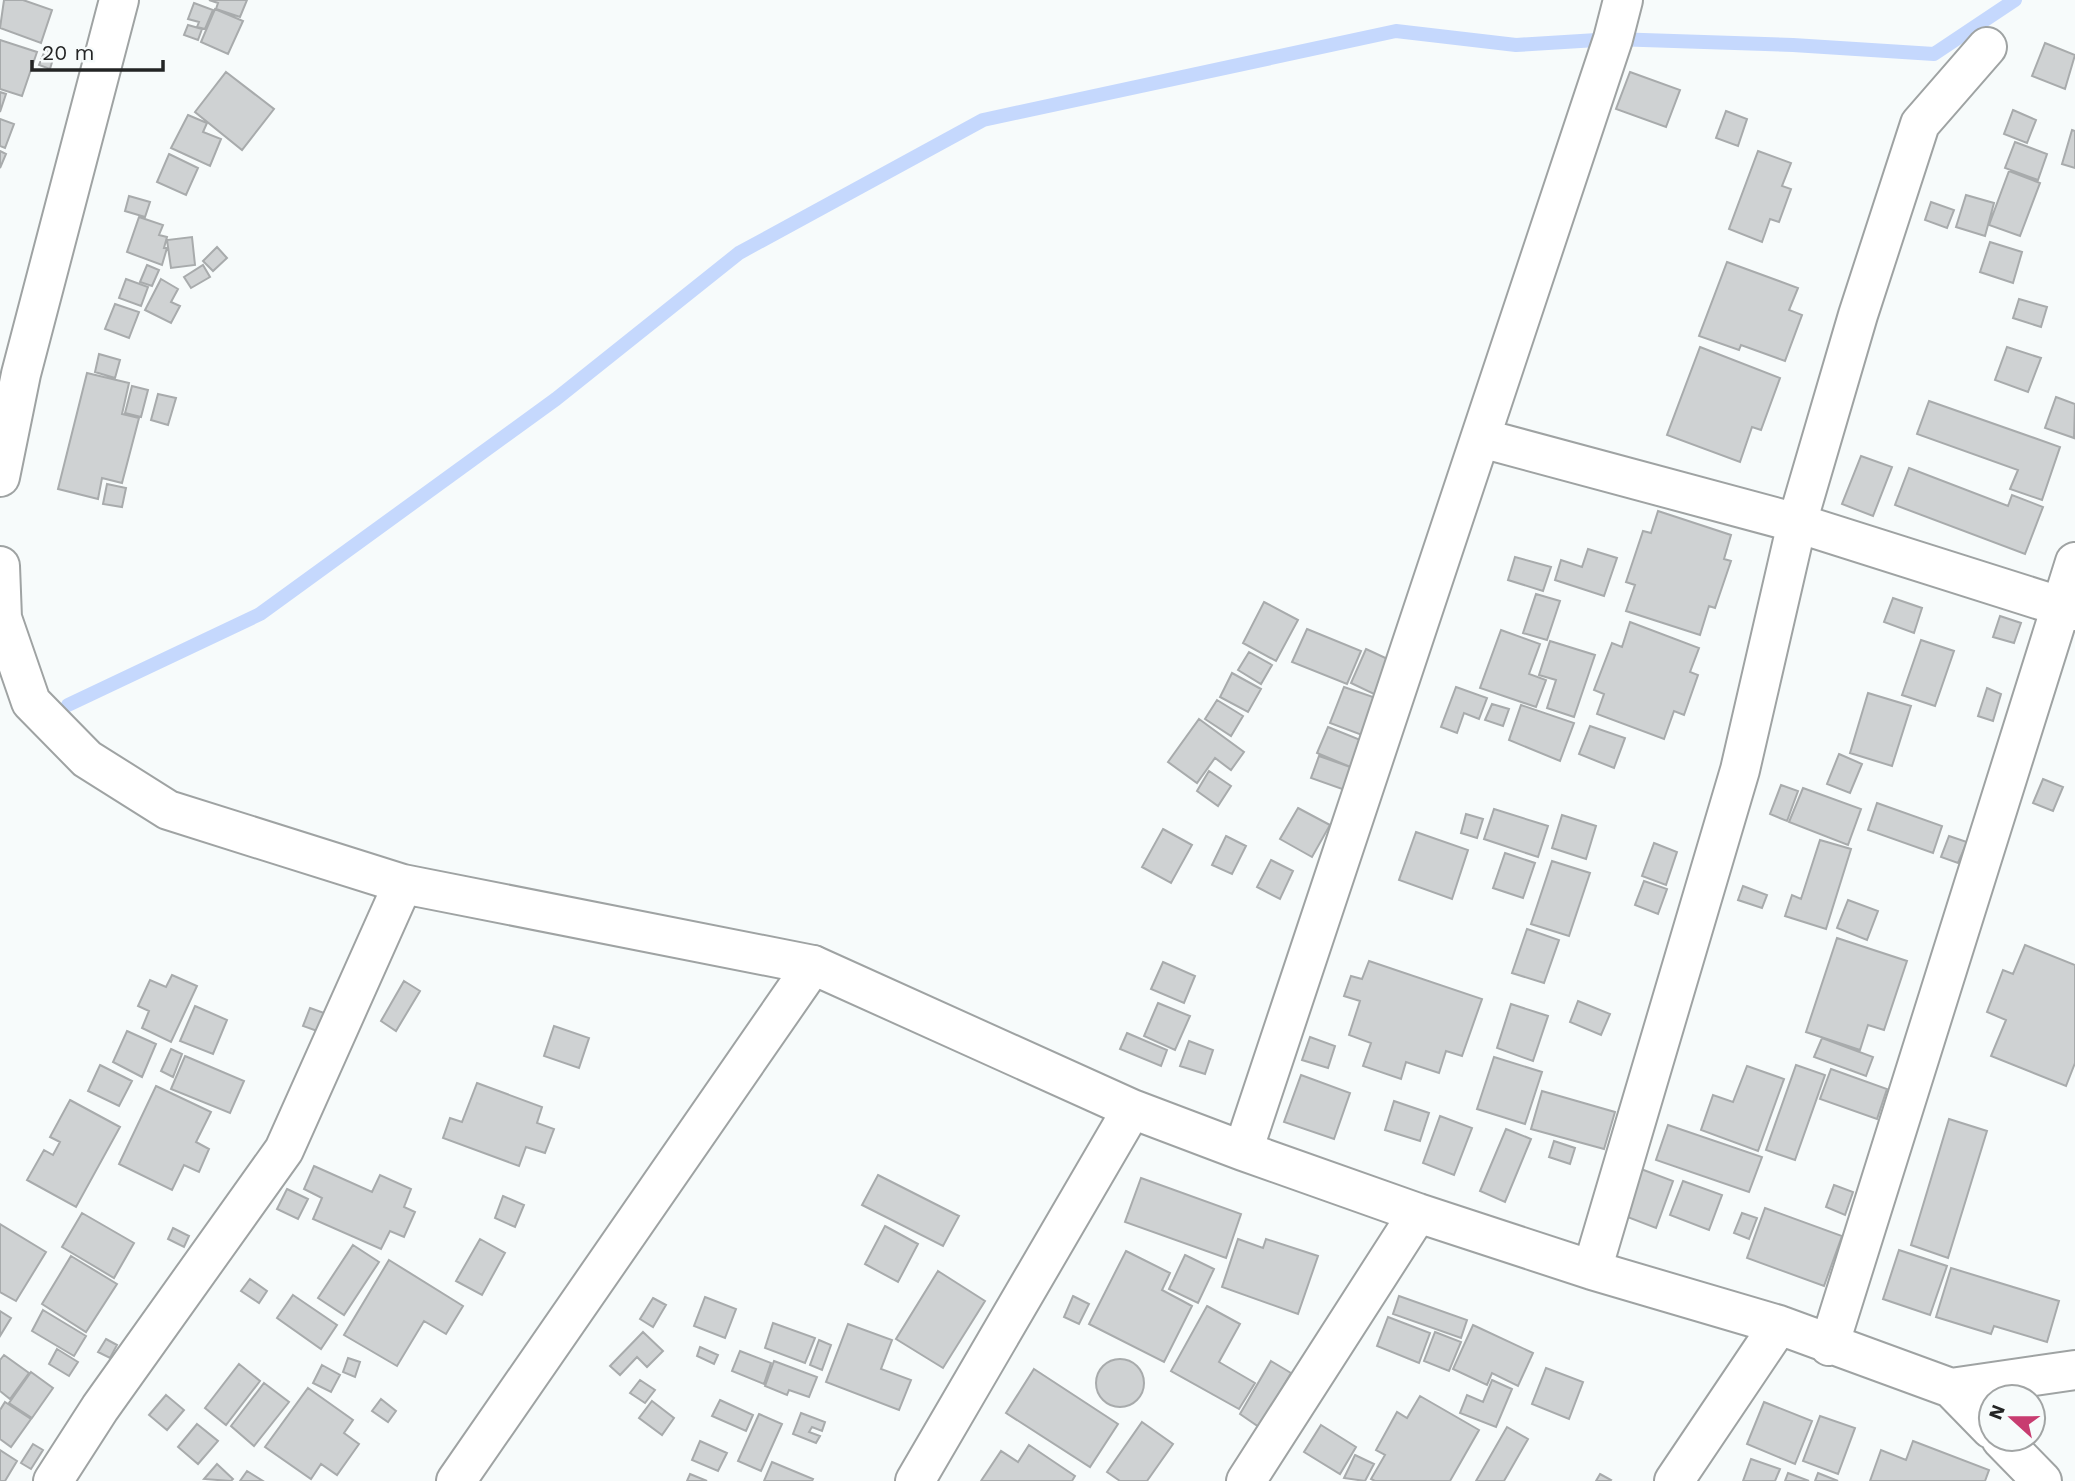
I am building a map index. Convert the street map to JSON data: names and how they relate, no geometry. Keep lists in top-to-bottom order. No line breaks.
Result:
{"scale_bar":"20 m","north":"left"}
